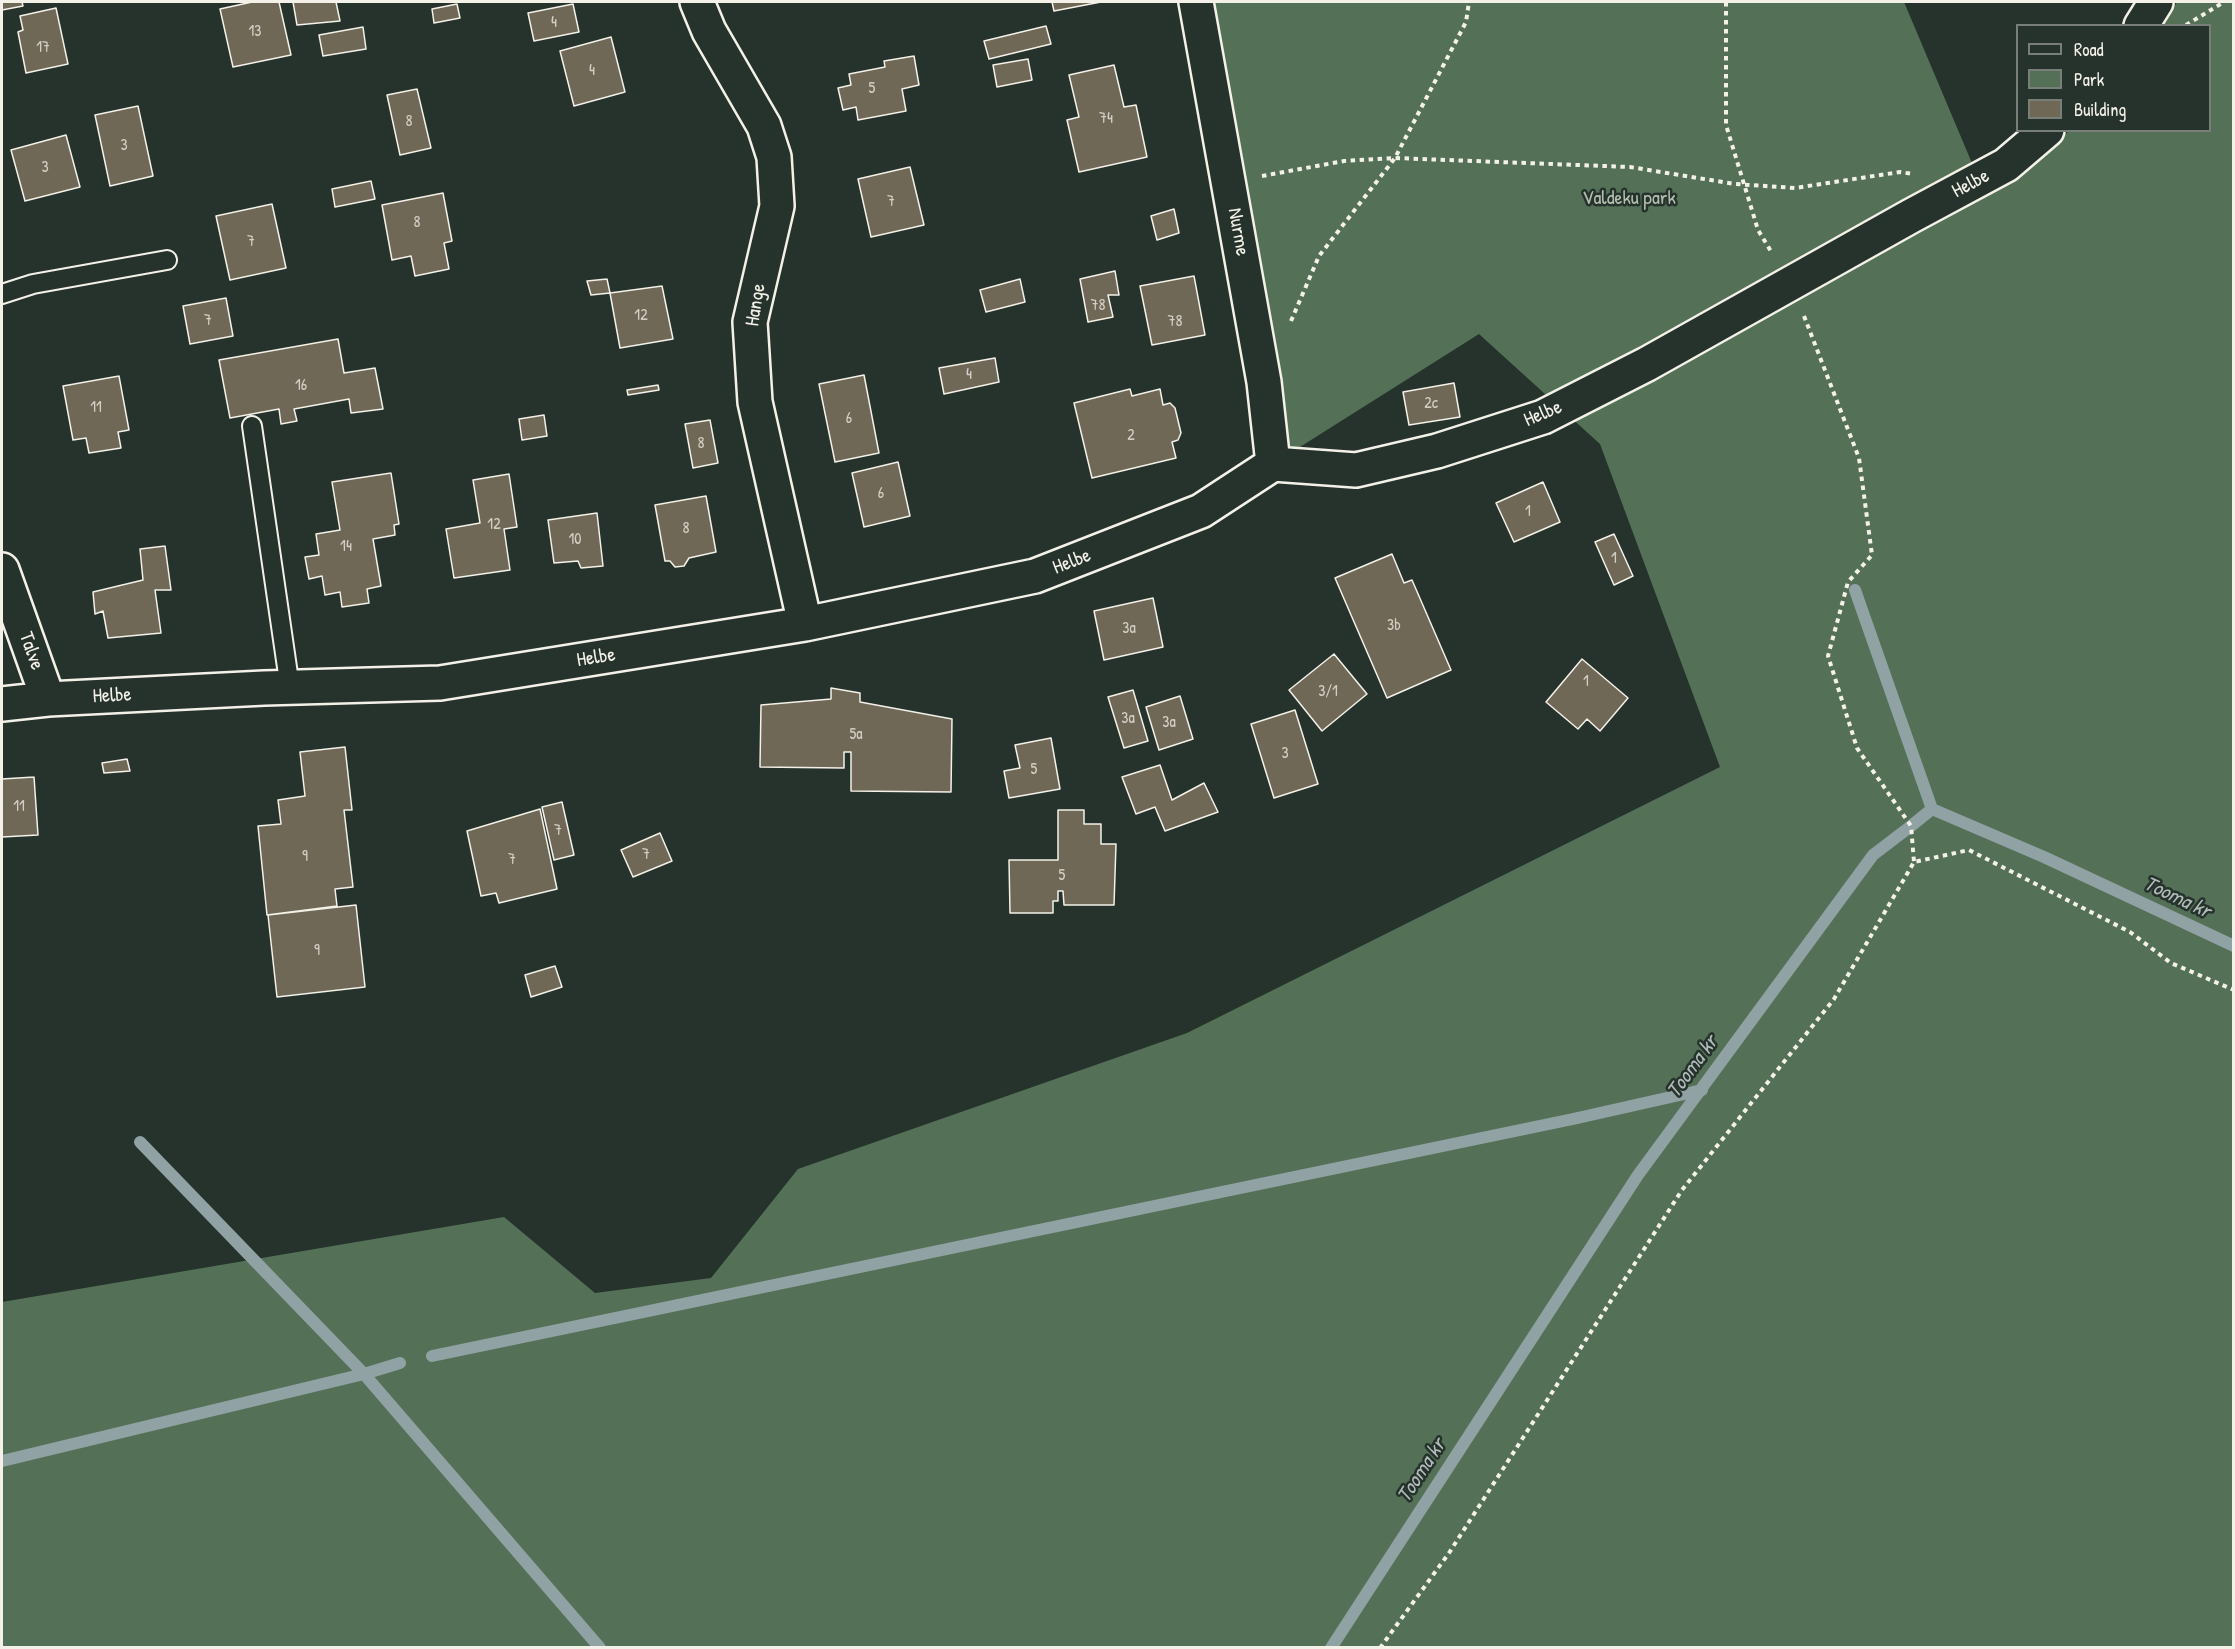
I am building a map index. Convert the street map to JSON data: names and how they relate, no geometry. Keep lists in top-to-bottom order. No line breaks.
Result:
{"streets":{"street":["Helbe","Nurme","Hange","Talve"]},"crossings":[["Helbe","Nurme"],["Helbe","Hange"],["Helbe","Talve"]],"water":["Tooma kr"],"parks":["Valdeku park"],"house_numbers":["4","13","17","4","5","74","8","3","3","7","8","7","78","12","7","78","4","16","2c","11","6","2","8","6","1","12","8","10","14","1","3b","3a","1","3/1","3a","3a","5a","3","5","11","7","7","9","7","5","9"],"legend":["Road","Park","Building"]}
